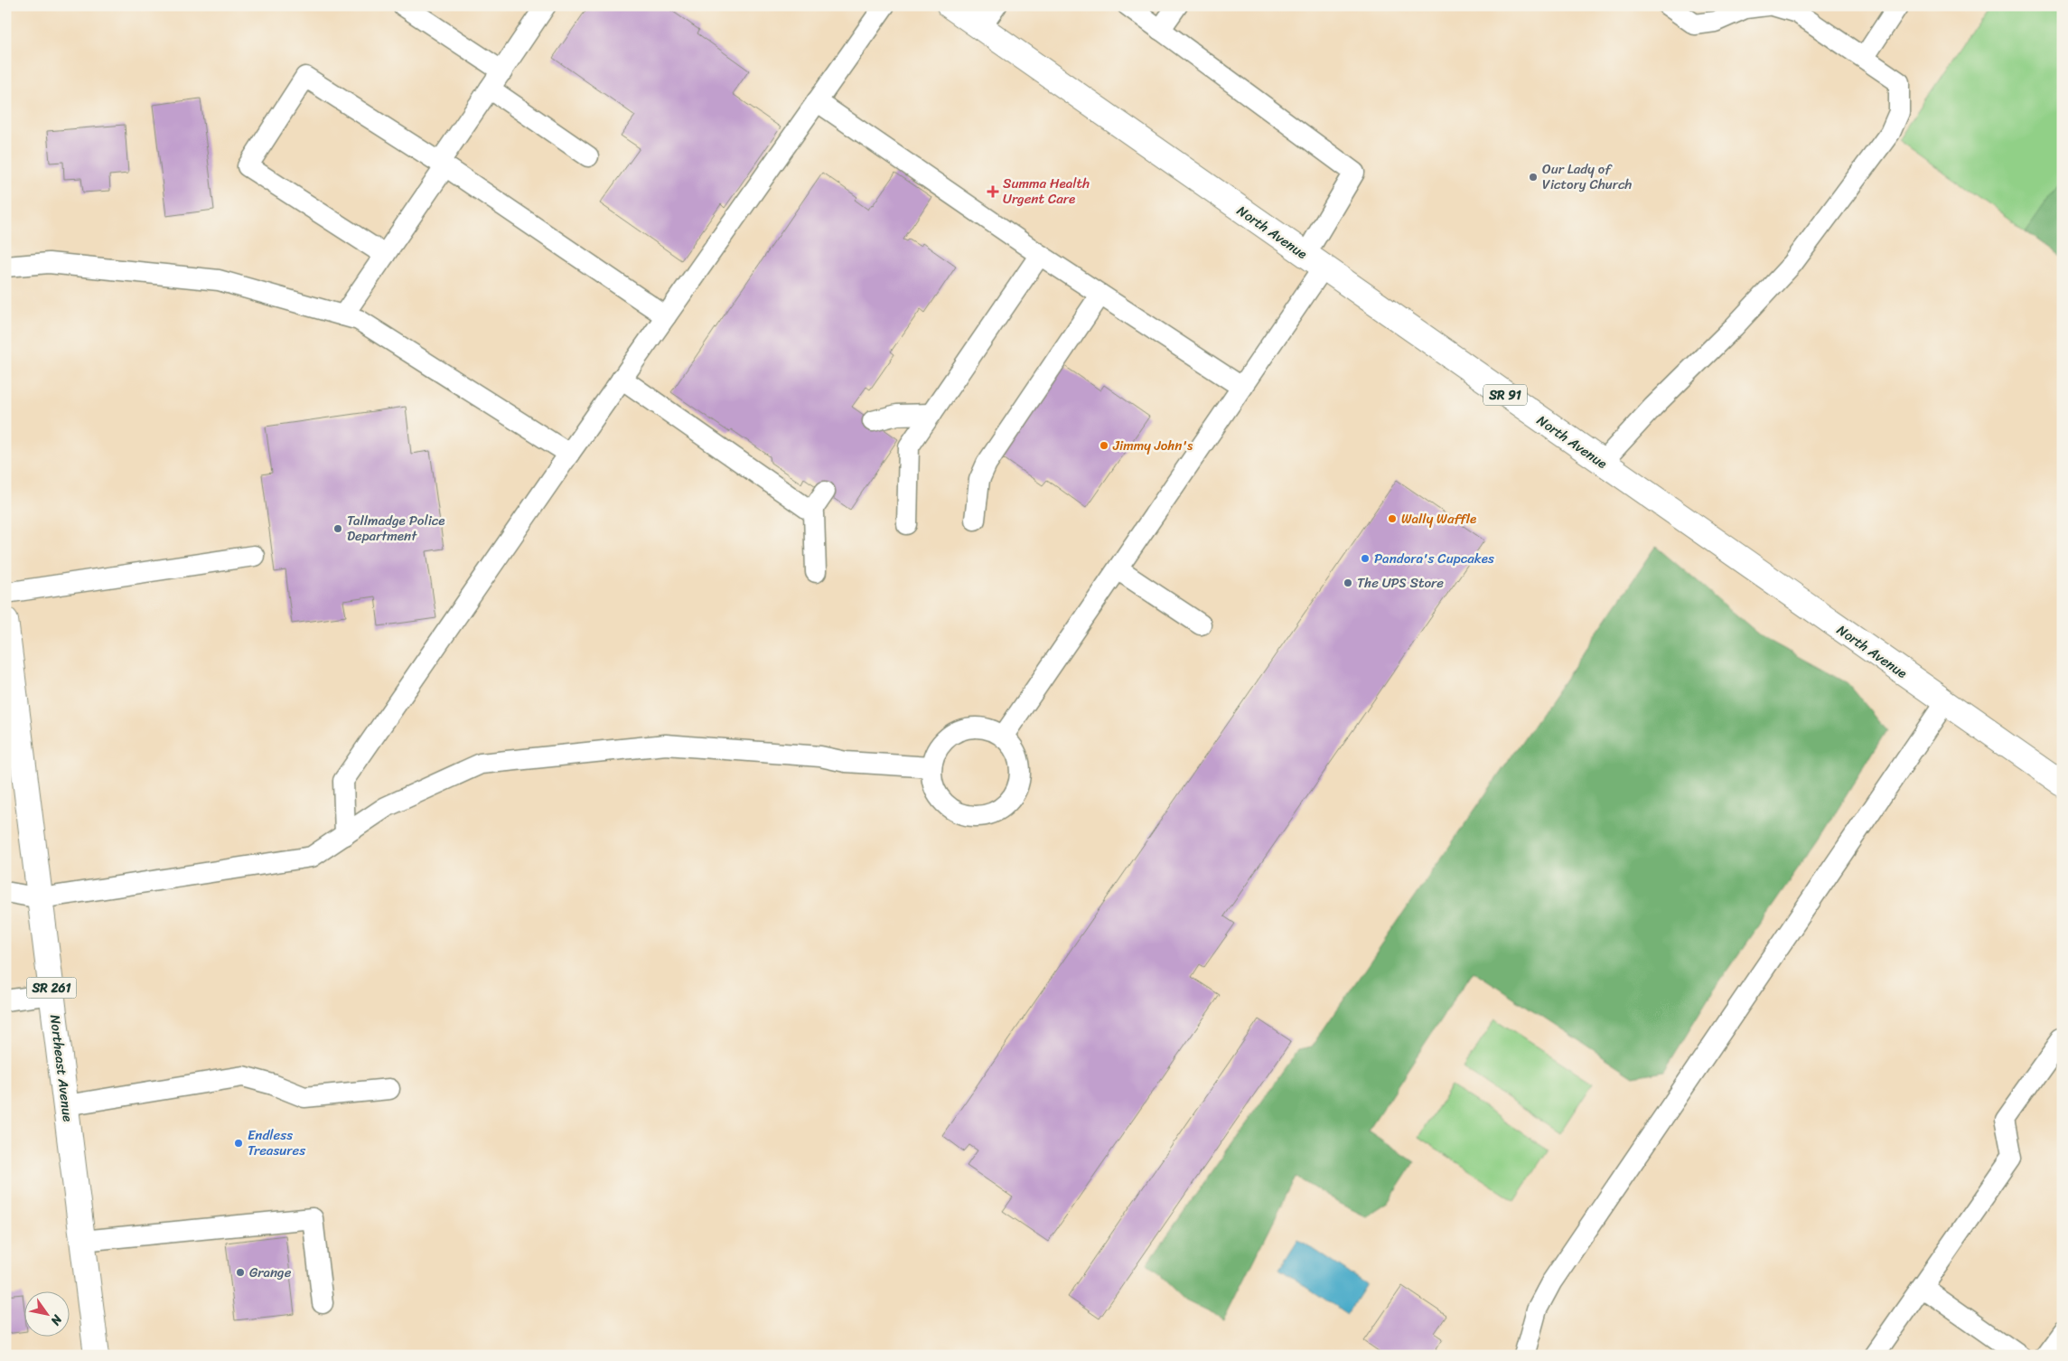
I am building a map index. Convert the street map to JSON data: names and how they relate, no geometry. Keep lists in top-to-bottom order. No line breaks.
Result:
{"streets":{"main road":["North Avenue","SR 91","SR 261","Northeast Avenue"]},"places":{"other":["Our Lady of Victory Church","Jimmy John's","Wally Waffle","Tallmadge Police Department","Pandora's Cupcakes","The UPS Store","Endless Treasures","Grange"],"health":["Summa Health Urgent Care"]},"north":"bottom right"}
